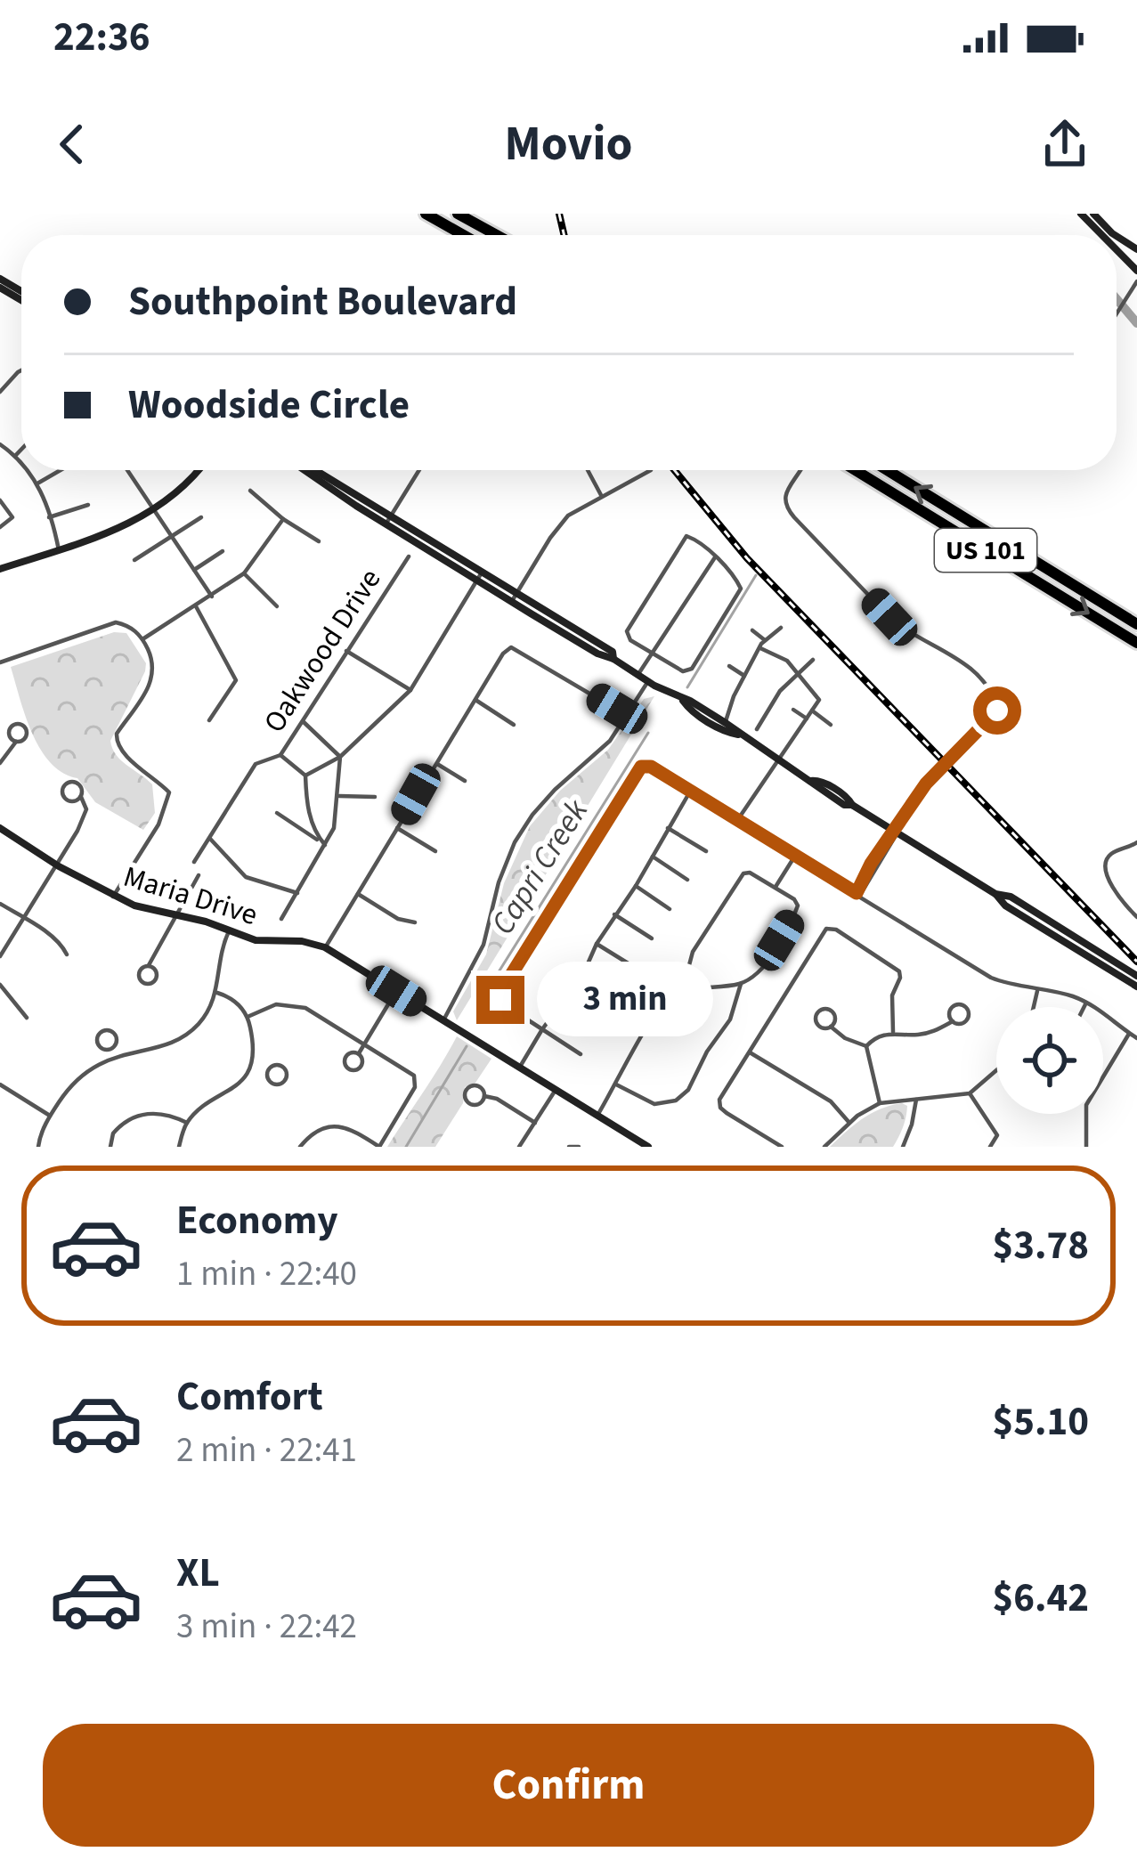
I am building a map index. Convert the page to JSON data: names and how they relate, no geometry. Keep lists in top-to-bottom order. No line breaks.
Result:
{"streets":{"highway":["US 101"],"main road":["Maria Drive"],"street":["Oakwood Drive"]},"water":["Capri Creek"],"page":{"status":"22:36","header":"Movio","banner":["Southpoint Boulevard","Woodside Circle"],"bubble":"3 min","list":[{"name":"Economy","note":"1 min · 22:40","value":"$3.78"},{"name":"Comfort","note":"2 min · 22:41","value":"$5.10"},{"name":"XL","note":"3 min · 22:42","value":"$6.42"}],"buttons":"Confirm"}}
